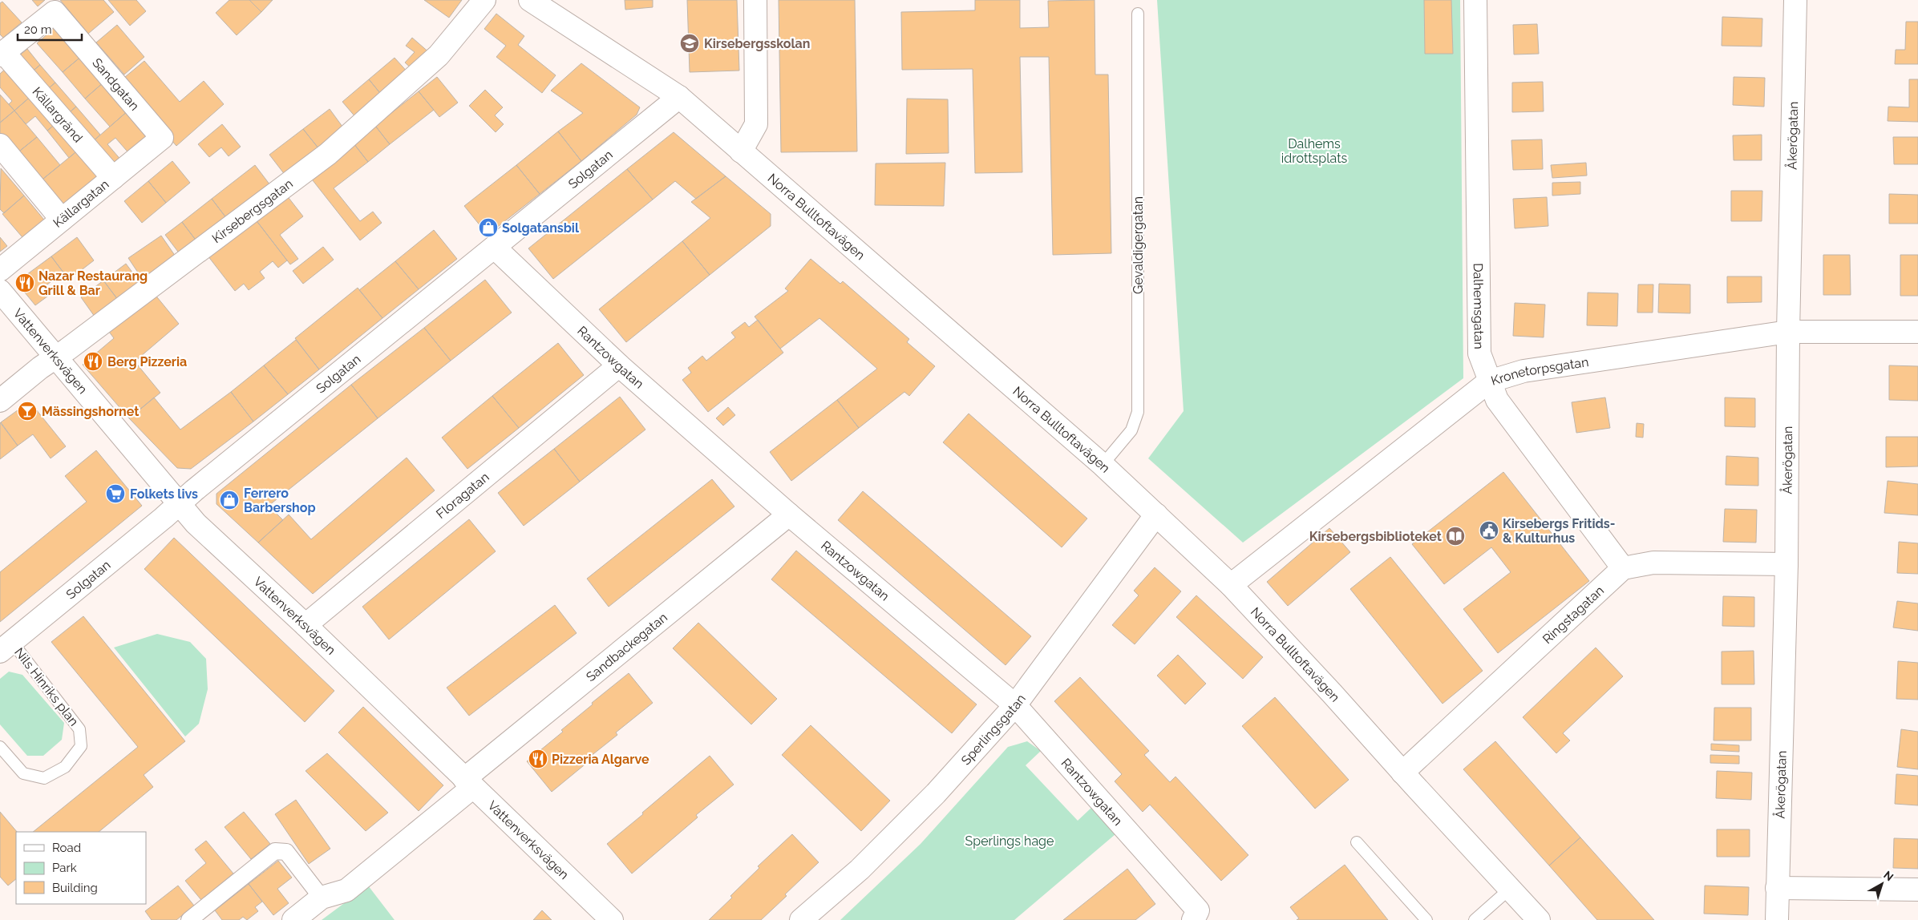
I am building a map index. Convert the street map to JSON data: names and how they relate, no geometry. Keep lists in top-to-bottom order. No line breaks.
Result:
{"streets":{"street":["Sandgatan","Källargränd","Åkerögatan","Solgatan","Källargatan","Kirsebergsgatan","Norra Bulltoftavägen","Dalhemsgatan","Vattenverksvägen","Rantzowgatan","Kronetorpsgatan","Floragatan","Ringstagatan","Sandbackegatan","Sperlingsgatan"],"lane":["Gevaldigergatan","Nils Hinriks plan"]},"crossings":[["Sandgatan","Källargränd"],["Sandgatan","Källargatan"],["Källargränd","Källargatan"],["Åkerögatan","Kronetorpsgatan"],["Solgatan","Norra Bulltoftavägen"],["Solgatan","Vattenverksvägen"],["Solgatan","Rantzowgatan"],["Solgatan","Nils Hinriks plan"],["Kirsebergsgatan","Vattenverksvägen"],["Norra Bulltoftavägen","Gevaldigergatan"],["Norra Bulltoftavägen","Kronetorpsgatan"],["Norra Bulltoftavägen","Ringstagatan"],["Norra Bulltoftavägen","Sperlingsgatan"],["Dalhemsgatan","Kronetorpsgatan"],["Dalhemsgatan","Ringstagatan"],["Vattenverksvägen","Floragatan"],["Vattenverksvägen","Sandbackegatan"],["Rantzowgatan","Floragatan"],["Rantzowgatan","Sandbackegatan"],["Rantzowgatan","Sperlingsgatan"]],"parks":["Dalhems idrottsplats","Sperlings hage"],"places":{"school or university":["Kirsebergsskolan"],"shop":["Solgatansbil","Ferrero Barbershop"],"restaurant":["Nazar Restaurang Grill & Bar","Berg Pizzeria","Pizzeria Algarve"],"bar":["Mässingshornet"],"supermarket":["Folkets livs"],"public building":["Kirsebergs Fritids- & Kulturhus"],"library":["Kirsebergsbiblioteket"]},"legend":["Road","Park","Building"],"scale_bar":"20 m","north":"top right"}
